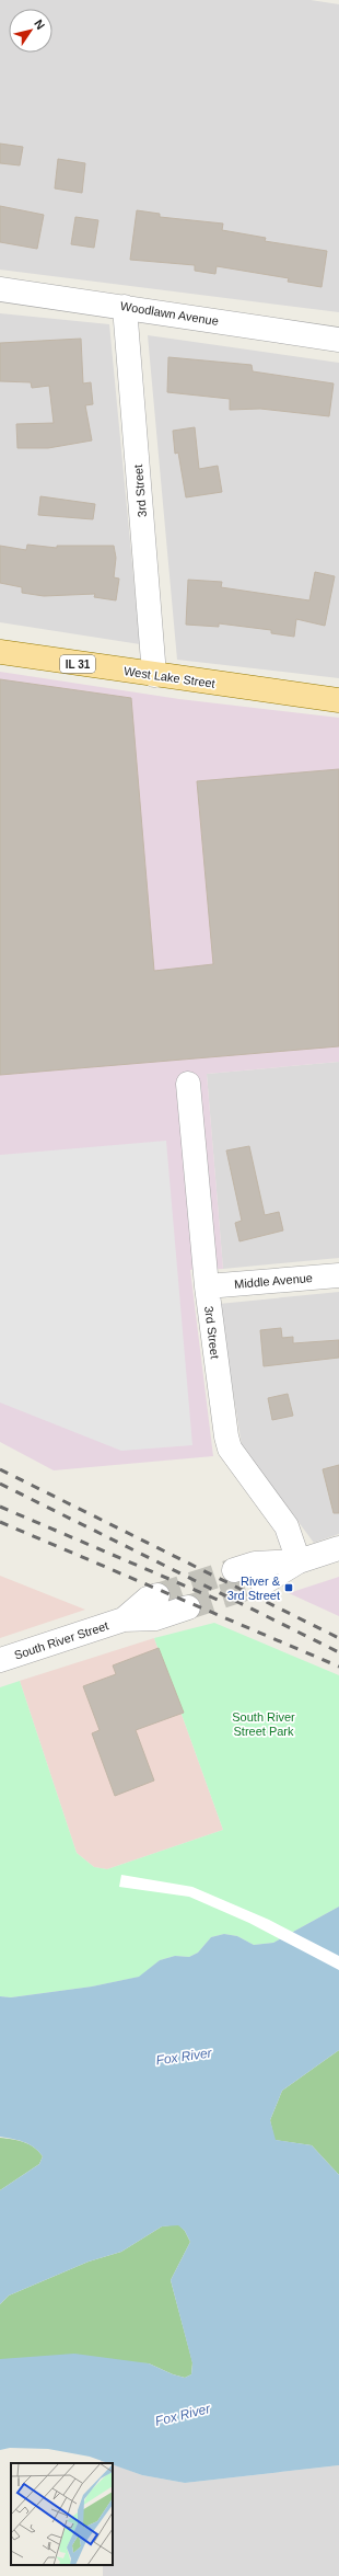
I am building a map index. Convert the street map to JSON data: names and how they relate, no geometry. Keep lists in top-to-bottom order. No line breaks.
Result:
{"streets":{"main road":["IL 31","West Lake Street"],"street":["Woodlawn Avenue","3rd Street","Middle Avenue","South River Street"]},"crossings":[["Woodlawn Avenue","3rd Street"],["3rd Street","West Lake Street"],["3rd Street","Middle Avenue"]],"water":["Fox River"],"parks":["South River Street Park"],"places":{"transit":["River & 3rd Street"]},"north":"top right"}
